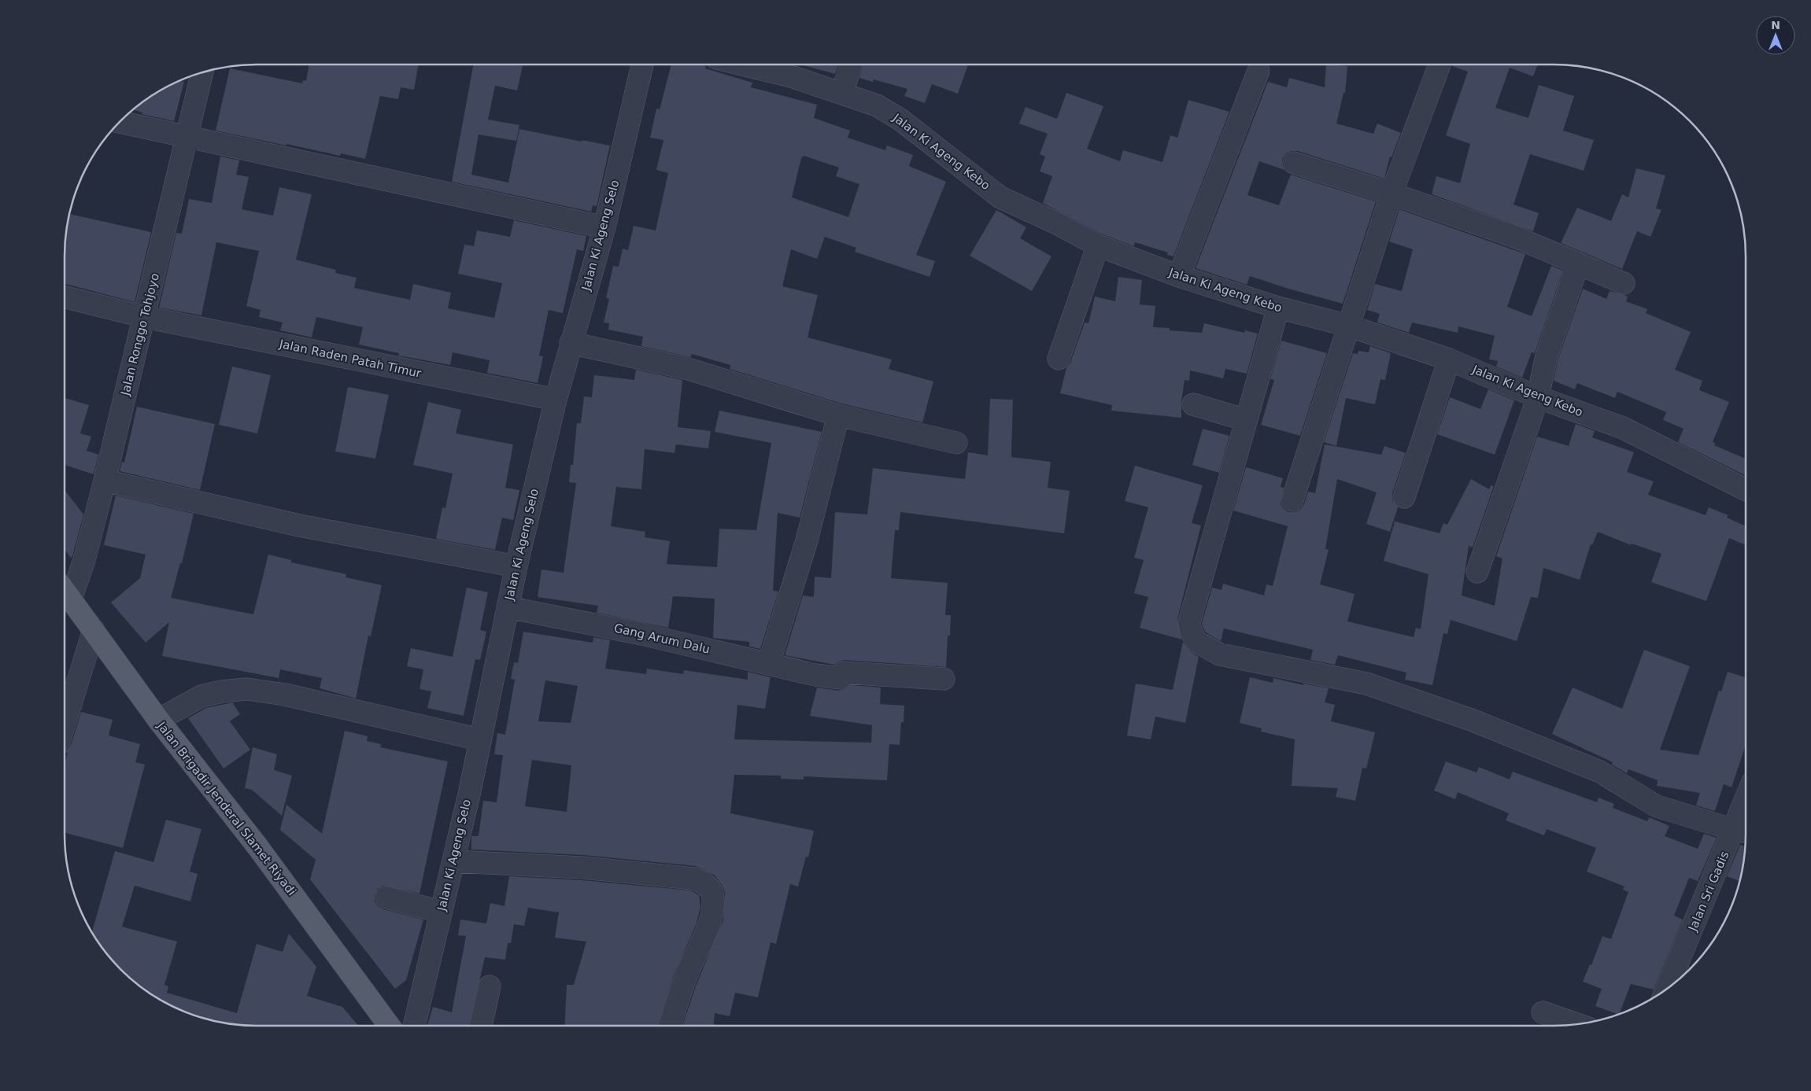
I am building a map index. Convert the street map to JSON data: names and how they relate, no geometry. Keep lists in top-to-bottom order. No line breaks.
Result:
{"streets":{"main road":["Jalan Brigadir Jenderal Slamet Riyadi"],"street":["Jalan Ki Ageng Kebo","Jalan Ki Ageng Selo","Jalan Ronggo Tohjoyo","Jalan Raden Patah Timur","Gang Arum Dalu","Jalan Sri Gadis"]},"crossings":[["Jalan Ki Ageng Selo","Jalan Raden Patah Timur"],["Jalan Ki Ageng Selo","Gang Arum Dalu"],["Jalan Ronggo Tohjoyo","Jalan Raden Patah Timur"],["Jalan Ronggo Tohjoyo","Jalan Brigadir Jenderal Slamet Riyadi"]],"north":"top"}
